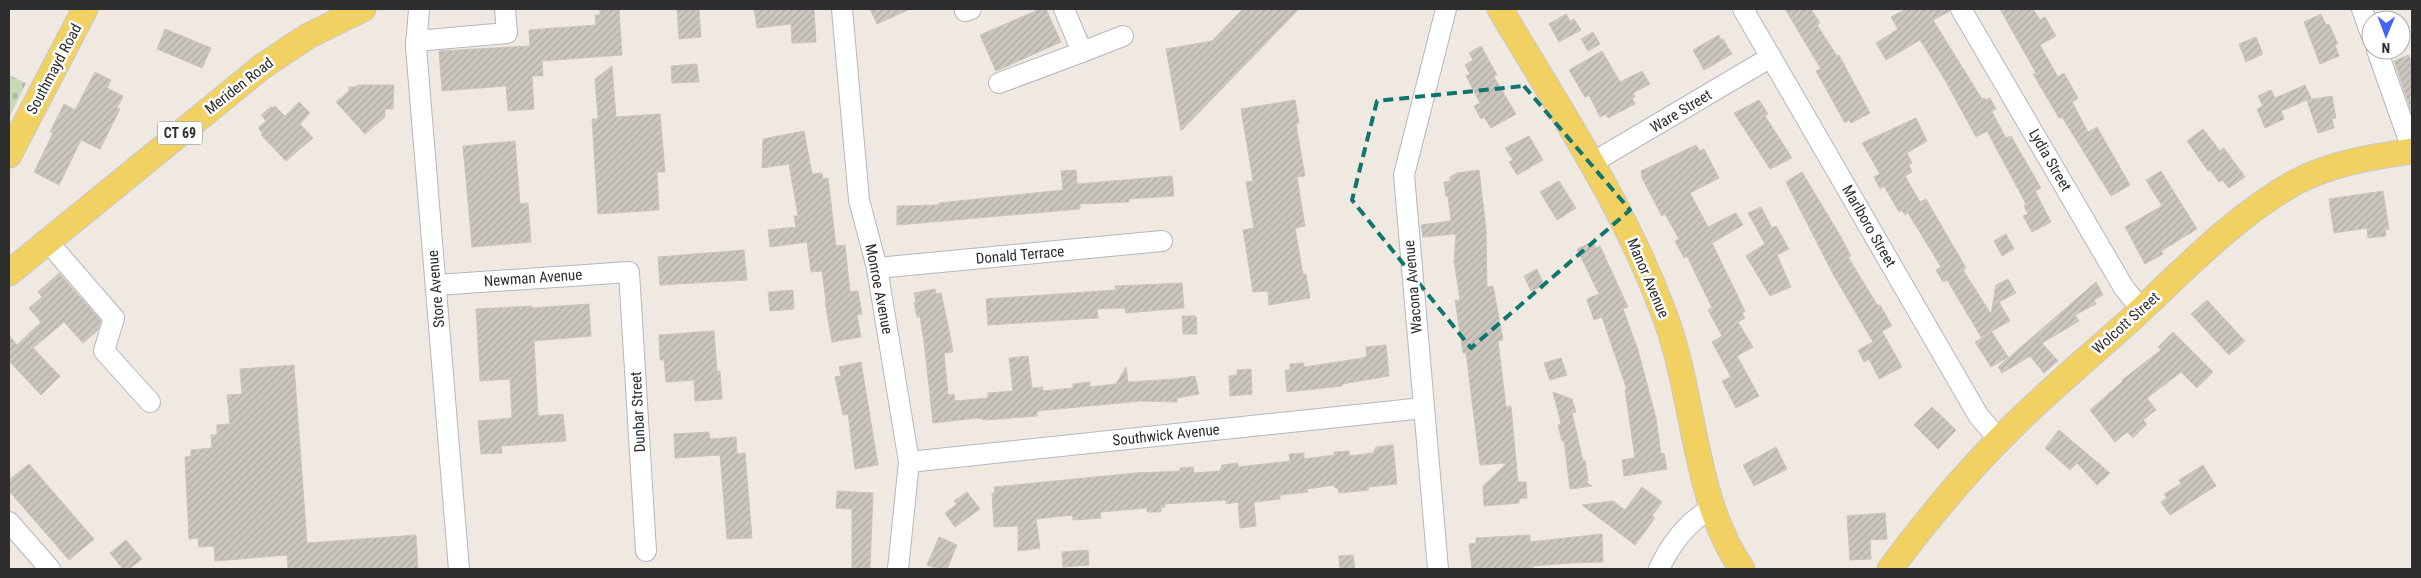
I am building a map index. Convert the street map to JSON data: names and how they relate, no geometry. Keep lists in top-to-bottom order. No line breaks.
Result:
{"streets":{"main road":["Southmayd Road","Meriden Road","CT 69","Manor Avenue","Wolcott Street"],"street":["Ware Street","Lydia Street","Marlboro Street","Donald Terrace","Newman Avenue","Wacona Avenue","Store Avenue","Monroe Avenue","Dunbar Street","Southwick Avenue"]},"crossings":[["Ware Street","Marlboro Street"],["Ware Street","Manor Avenue"],["Lydia Street","Wolcott Street"],["Marlboro Street","Wolcott Street"],["Donald Terrace","Monroe Avenue"],["Newman Avenue","Store Avenue"],["Newman Avenue","Dunbar Street"],["Wacona Avenue","Southwick Avenue"],["Monroe Avenue","Southwick Avenue"]],"north":"bottom"}
